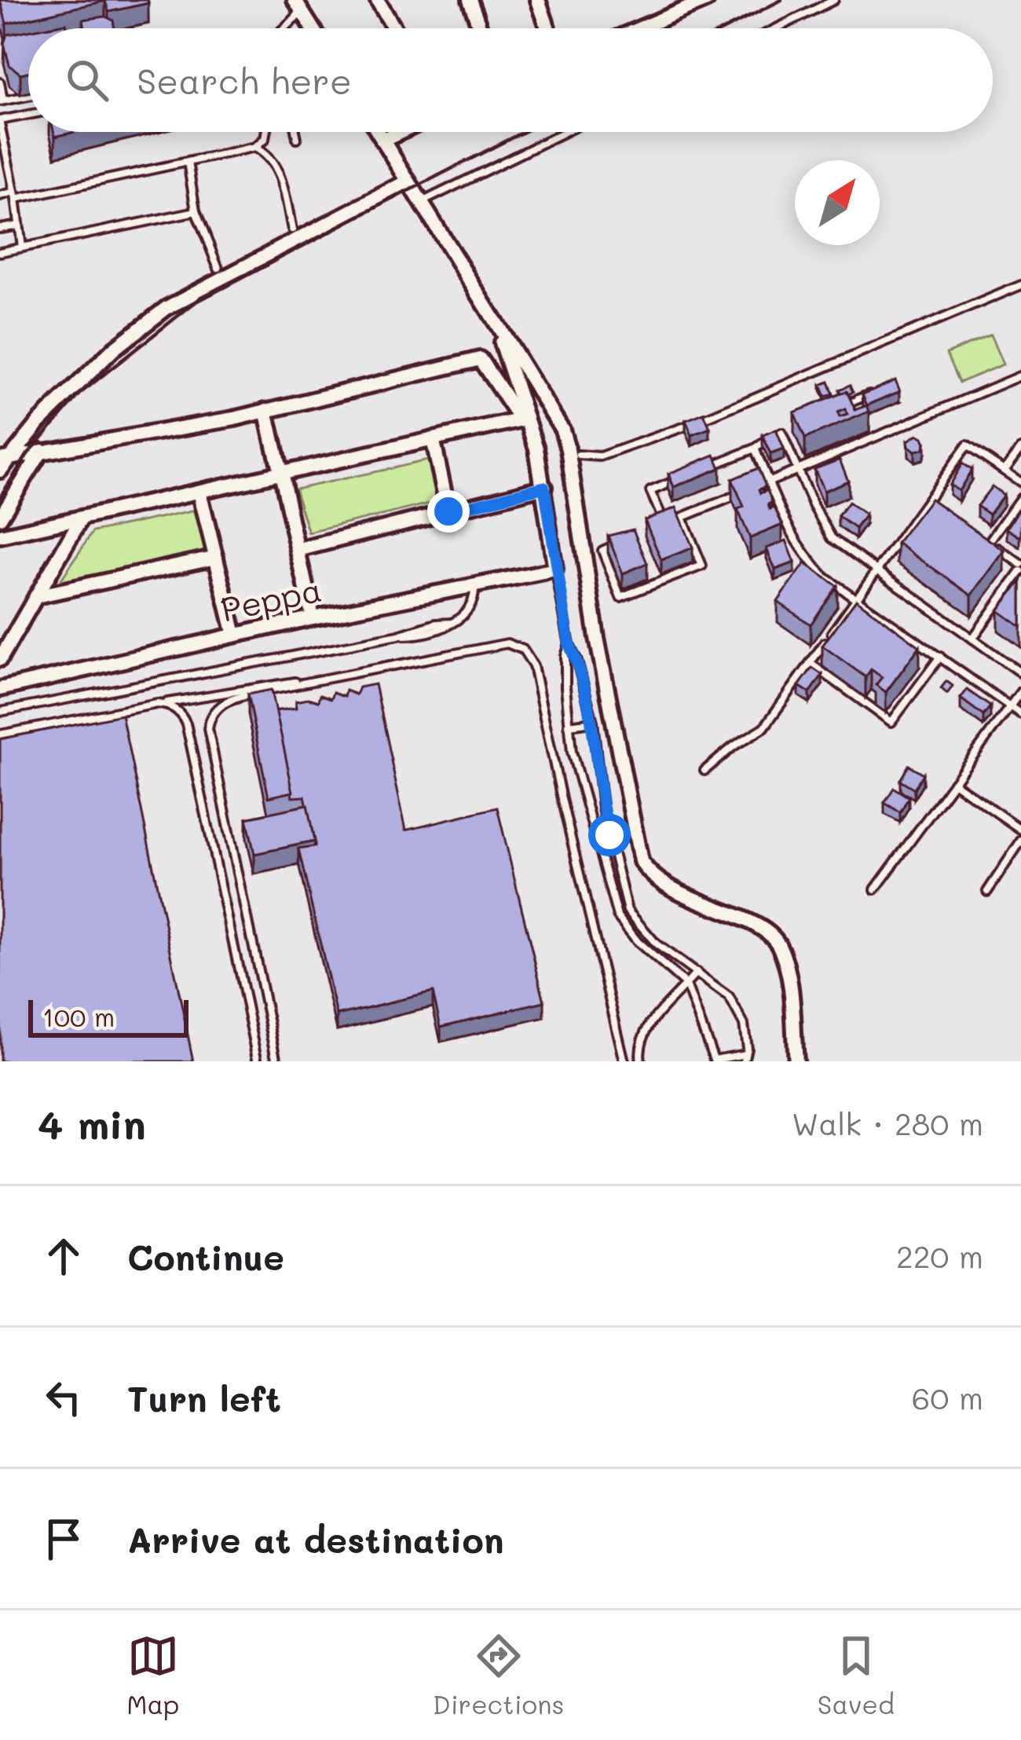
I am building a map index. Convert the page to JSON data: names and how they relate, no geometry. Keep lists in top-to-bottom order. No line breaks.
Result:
{"streets":{"street":["Peppa"]},"scale_bar":"100 m","north":"top right","page":{"search":"Search here","scale":"100 m","heading":["4 min","Walk · 280 m"],"list":[["Continue","220 m"],["Turn left","60 m"],"Arrive at destination"],"nav":["Map","Directions","Saved"]}}
